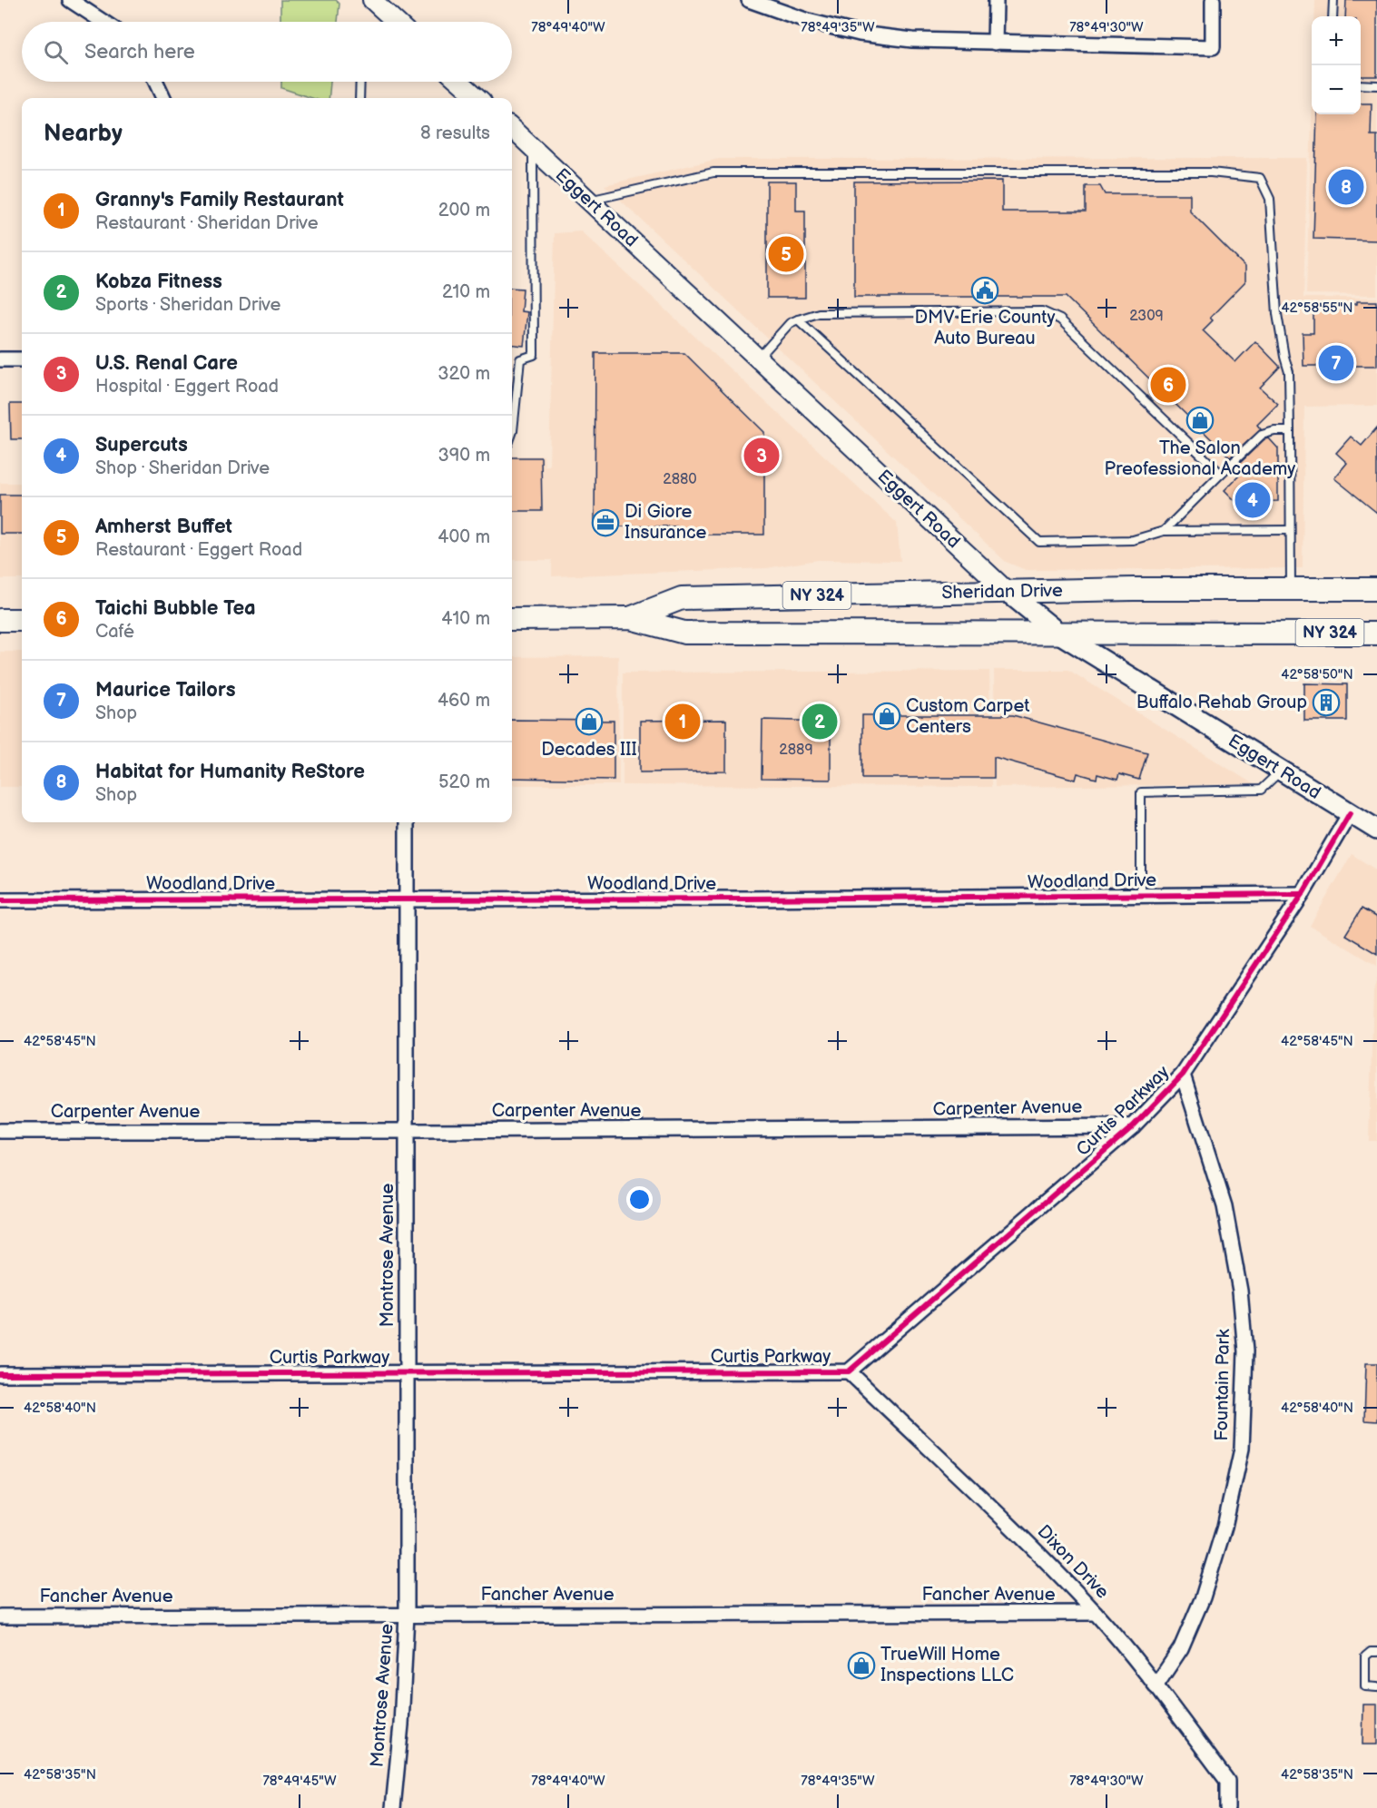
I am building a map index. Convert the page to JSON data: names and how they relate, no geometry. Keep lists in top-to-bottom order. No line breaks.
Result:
{"streets":{"main road":["Eggert Road","Sheridan Drive","NY 324"],"street":["Woodland Drive","Carpenter Avenue","Curtis Parkway","Montrose Avenue","Fountain Park","Dixon Drive","Fancher Avenue"]},"crossings":[["Eggert Road","Sheridan Drive"],["Eggert Road","Curtis Parkway"],["Woodland Drive","Curtis Parkway"],["Woodland Drive","Montrose Avenue"],["Carpenter Avenue","Curtis Parkway"],["Carpenter Avenue","Montrose Avenue"],["Curtis Parkway","Montrose Avenue"],["Curtis Parkway","Fountain Park"],["Curtis Parkway","Dixon Drive"],["Montrose Avenue","Fancher Avenue"],["Fountain Park","Dixon Drive"],["Dixon Drive","Fancher Avenue"]],"places":{"public building":["DMV Erie County Auto Bureau"],"shop":["The Salon Preofessional Academy","Custom Carpet Centers","Decades III","TrueWill Home Inspections LLC"],"office":["Di Giore Insurance"],"building":["Buffalo Rehab Group"]},"house_numbers":["2309","2880","2889"],"page":{"map_buttons":["+","−"],"search":"Search here","heading":["Nearby","8 results"],"pins":["8","5","7","6","3","4","1","2"],"list":[{"mark":"1","name":"Granny's Family Restaurant","note":"Restaurant · Sheridan Drive","value":"200 m"},{"mark":"2","name":"Kobza Fitness","note":"Sports · Sheridan Drive","value":"210 m"},{"mark":"3","name":"U.S. Renal Care","note":"Hospital · Eggert Road","value":"320 m"},{"mark":"4","name":"Supercuts","note":"Shop · Sheridan Drive","value":"390 m"},{"mark":"5","name":"Amherst Buffet","note":"Restaurant · Eggert Road","value":"400 m"},{"mark":"6","name":"Taichi Bubble Tea","note":"Café","value":"410 m"},{"mark":"7","name":"Maurice Tailors","note":"Shop","value":"460 m"},{"mark":"8","name":"Habitat for Humanity ReStore","note":"Shop","value":"520 m"}]},"coordinates":["78°49'40\"W","78°49'35\"W","78°49'30\"W","42°58'55\"N","42°58'50\"N","42°58'45\"N","42°58'40\"N","42°58'35\"N","78°49'45\"W"]}
